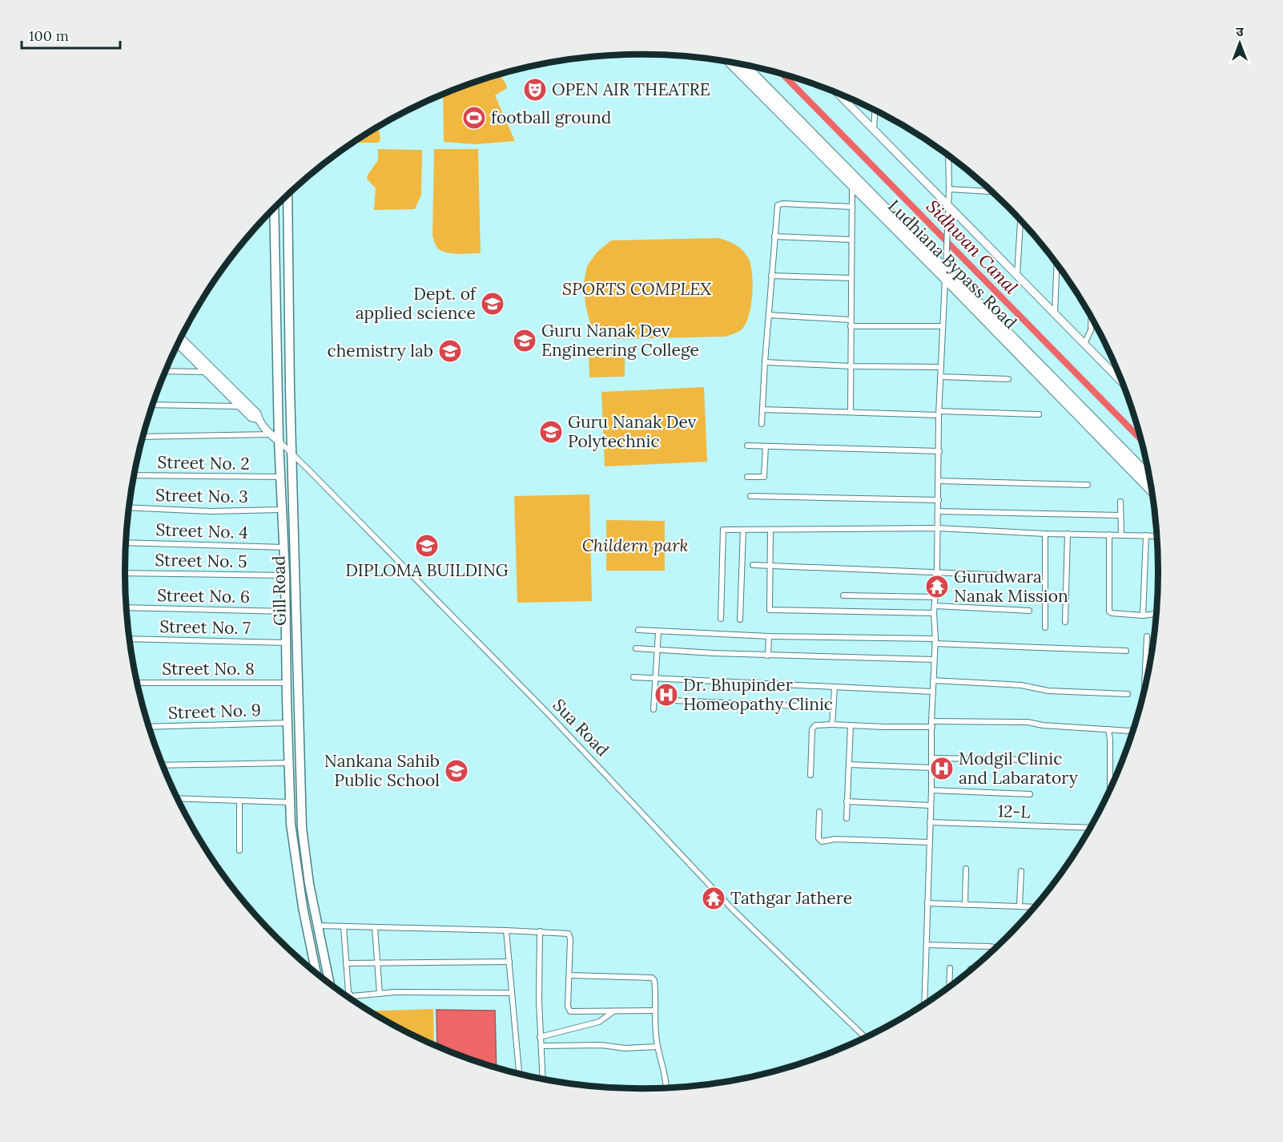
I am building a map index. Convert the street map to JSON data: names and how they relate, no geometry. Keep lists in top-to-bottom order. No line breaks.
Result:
{"streets":{"highway":["Ludhiana Bypass Road"],"main road":["Gill Road"],"street":["Street No. 2","Street No. 3","Street No. 4","Street No. 5","Street No. 6","Street No. 7","Street No. 8","Street No. 9","Sua Road","12-L"]},"crossings":[["Street No. 2","Gill Road"],["Street No. 3","Gill Road"],["Street No. 4","Gill Road"],["Street No. 5","Gill Road"],["Gill Road","Street No. 6"],["Gill Road","Street No. 7"],["Gill Road","Street No. 8"],["Gill Road","Street No. 9"],["Gill Road","Sua Road"]],"water":["Sidhwan Canal"],"parks":["SPORTS COMPLEX","Childern park"],"places":{"theatre":["OPEN AIR THEATRE"],"sports":["football ground"],"school or university":["Dept. of applied science","Guru Nanak Dev Engineering College","chemistry lab","Guru Nanak Dev Polytechnic","DIPLOMA BUILDING","Nankana Sahib Public School"],"temple":["Gurudwara Nanak Mission","Tathgar Jathere"],"hospital":["Dr. Bhupinder Homeopathy Clinic","Modgil Clinic and Labaratory"]},"scale_bar":"100 m","north":"top"}
